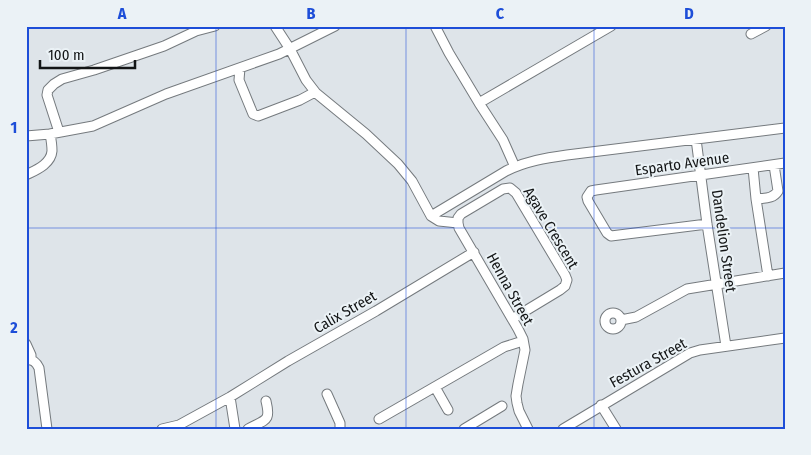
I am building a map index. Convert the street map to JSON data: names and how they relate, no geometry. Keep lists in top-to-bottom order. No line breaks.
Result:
{"streets":{"street":["Esparto Avenue","Agave Crescent","Dandelion Street","Henna Street","Calix Street","Festura Street"]},"crossings":[["Esparto Avenue","Dandelion Street"],["Agave Crescent","Henna Street"],["Dandelion Street","Festura Street"],["Henna Street","Calix Street"]],"scale_bar":"100 m","grid":{"columns":["A","B","C","D"],"rows":["1","2"]}}
